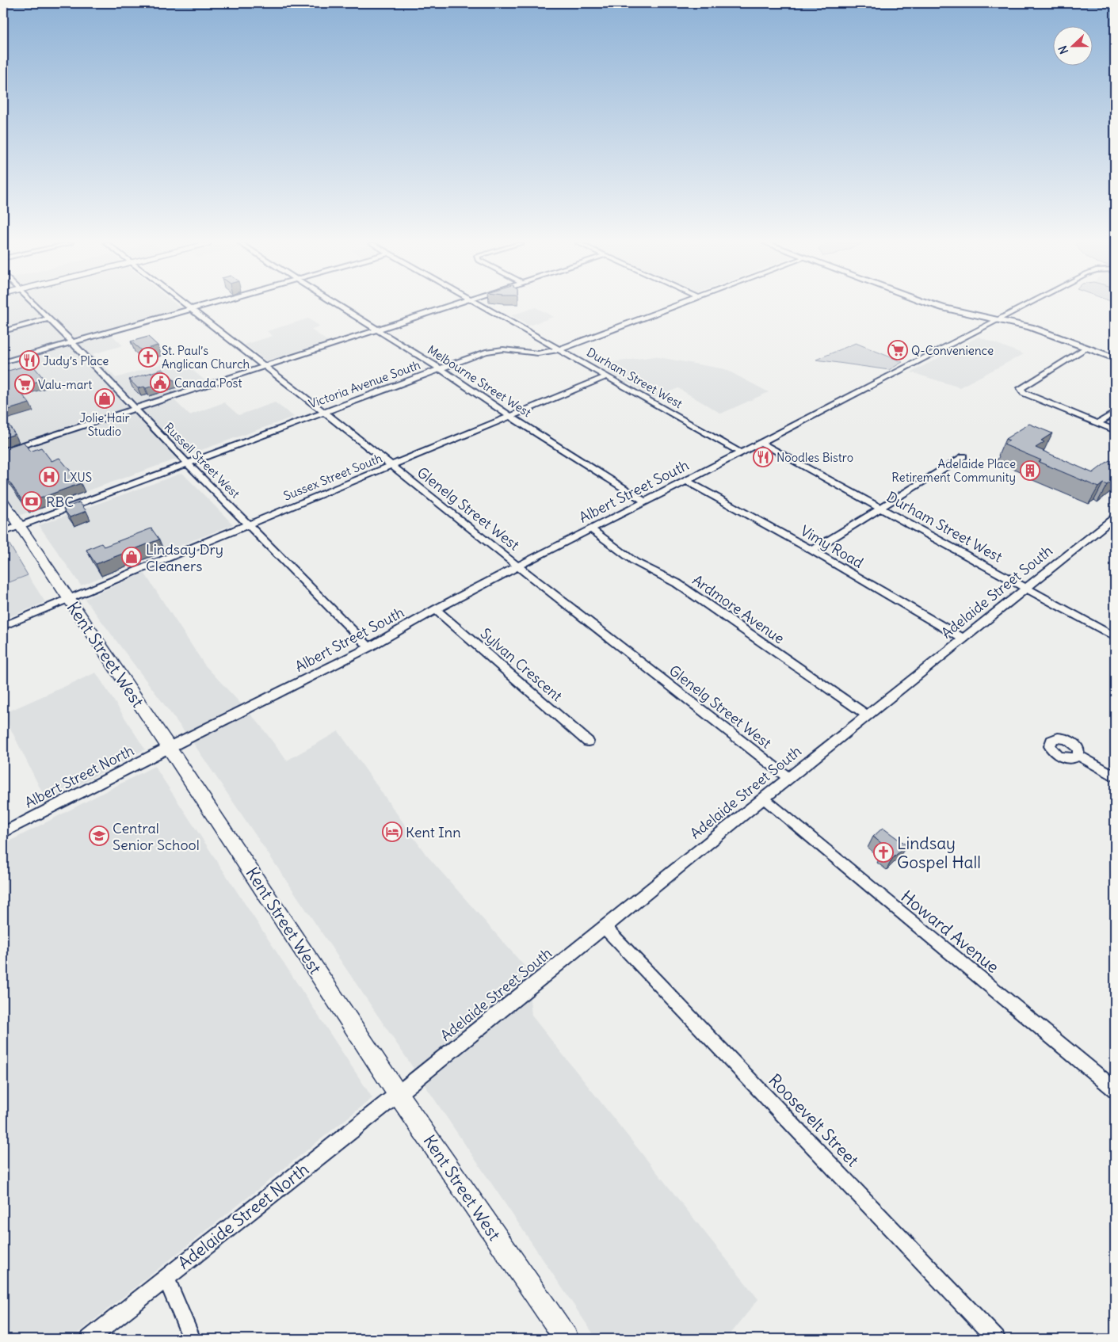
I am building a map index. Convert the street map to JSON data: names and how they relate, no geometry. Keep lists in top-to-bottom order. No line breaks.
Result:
{"streets":{"main road":["Kent Street West"],"street":["Durham Street West","Melbourne Street West","Victoria Avenue South","Russell Street West","Sussex Street South","Albert Street South","Glenelg Street West","Vimy Road","Adelaide Street South","Ardmore Avenue","Sylvan Crescent","Albert Street North","Howard Avenue","Roosevelt Street","Adelaide Street North"]},"crossings":[["Durham Street West","Victoria Avenue South"],["Durham Street West","Sussex Street South"],["Durham Street West","Albert Street South"],["Durham Street West","Adelaide Street South"],["Melbourne Street West","Victoria Avenue South"],["Melbourne Street West","Sussex Street South"],["Melbourne Street West","Albert Street South"],["Victoria Avenue South","Russell Street West"],["Victoria Avenue South","Glenelg Street West"],["Victoria Avenue South","Kent Street West"],["Russell Street West","Sussex Street South"],["Russell Street West","Albert Street South"],["Sussex Street South","Glenelg Street West"],["Sussex Street South","Kent Street West"],["Albert Street South","Glenelg Street West"],["Albert Street South","Vimy Road"],["Albert Street South","Ardmore Avenue"],["Albert Street South","Kent Street West"],["Albert Street South","Sylvan Crescent"],["Albert Street South","Albert Street North"],["Glenelg Street West","Adelaide Street South"],["Vimy Road","Adelaide Street South"],["Adelaide Street South","Ardmore Avenue"],["Adelaide Street South","Kent Street West"],["Adelaide Street South","Howard Avenue"],["Adelaide Street South","Roosevelt Street"],["Adelaide Street South","Adelaide Street North"],["Kent Street West","Albert Street North"],["Kent Street West","Adelaide Street North"]],"places":{"supermarket":["Q-Convenience","Valu-mart"],"church":["St. Paul’s Anglican Church","Lindsay Gospel Hall"],"restaurant":["Judy’s Place","Noodles Bistro"],"public building":["Canada Post"],"shop":["Jolie Hair Studio","Lindsay Dry Cleaners"],"building":["Adelaide Place Retirement Community"],"hospital":["LXUS"],"bank":["RBC"],"hotel":["Kent Inn"],"school or university":["Central Senior School"]},"north":"left"}
